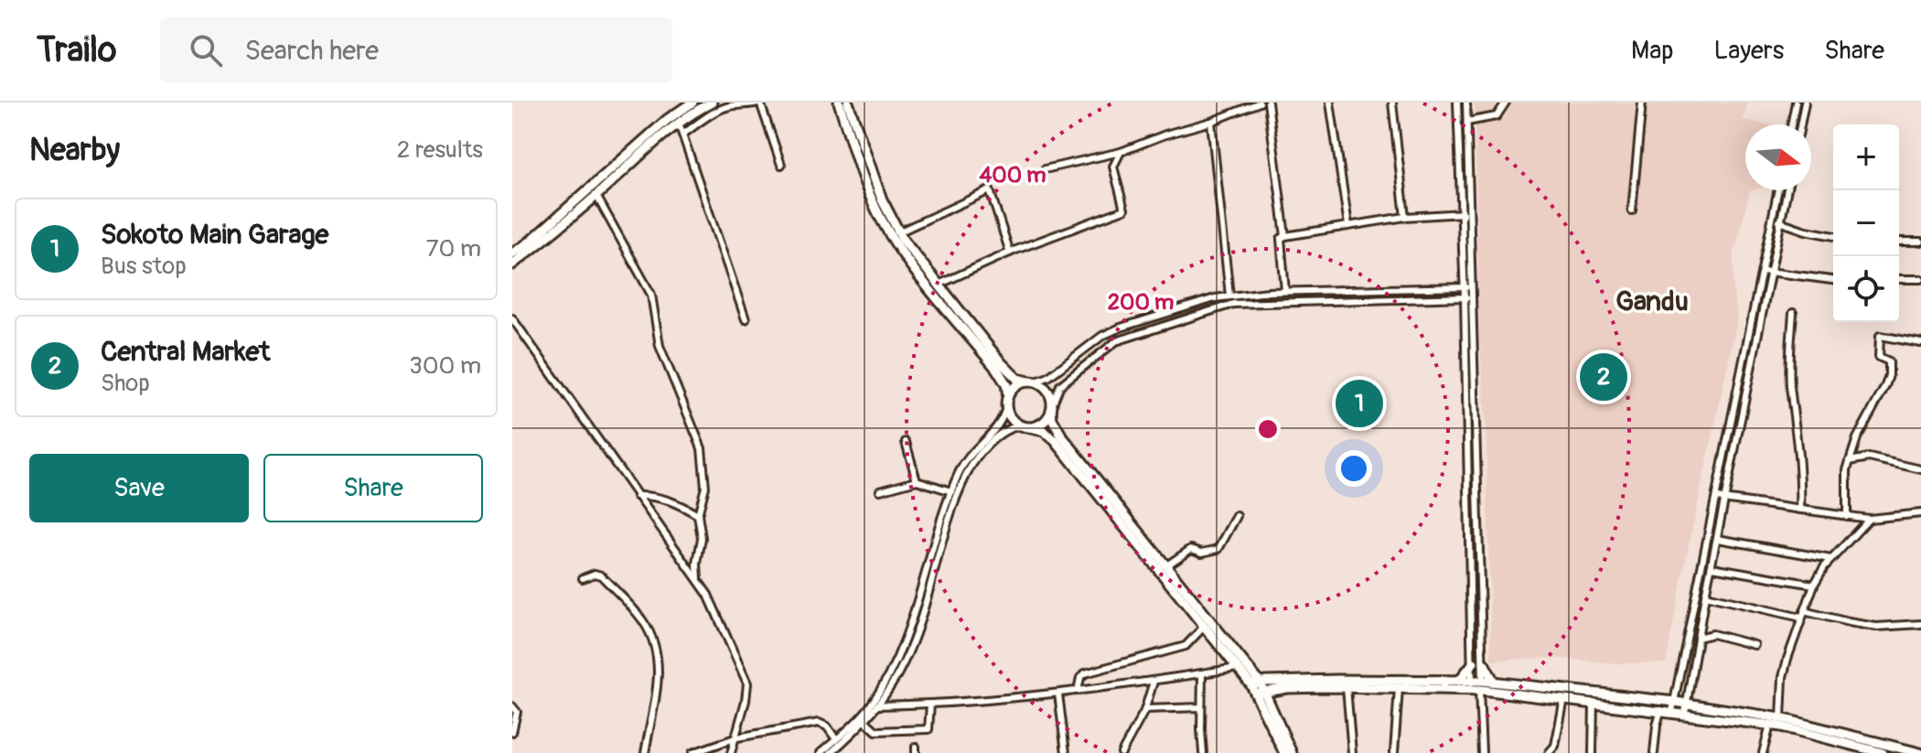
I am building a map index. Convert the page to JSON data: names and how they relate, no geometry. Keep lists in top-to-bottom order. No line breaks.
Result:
{"districts":["Gandu"],"north":"right","page":{"header":"Trailo","search":"Search here","nav":["Map","Layers","Share"],"heading":["Nearby","2 results"],"map_buttons":["+","−"],"list":[{"mark":"1","name":"Sokoto Main Garage","note":"Bus stop","value":"70 m"},{"mark":"2","name":"Central Market","note":"Shop","value":"300 m"}],"pins":["2","1"],"buttons":["Save","Share"]},"rings":["400 m","200 m"]}
